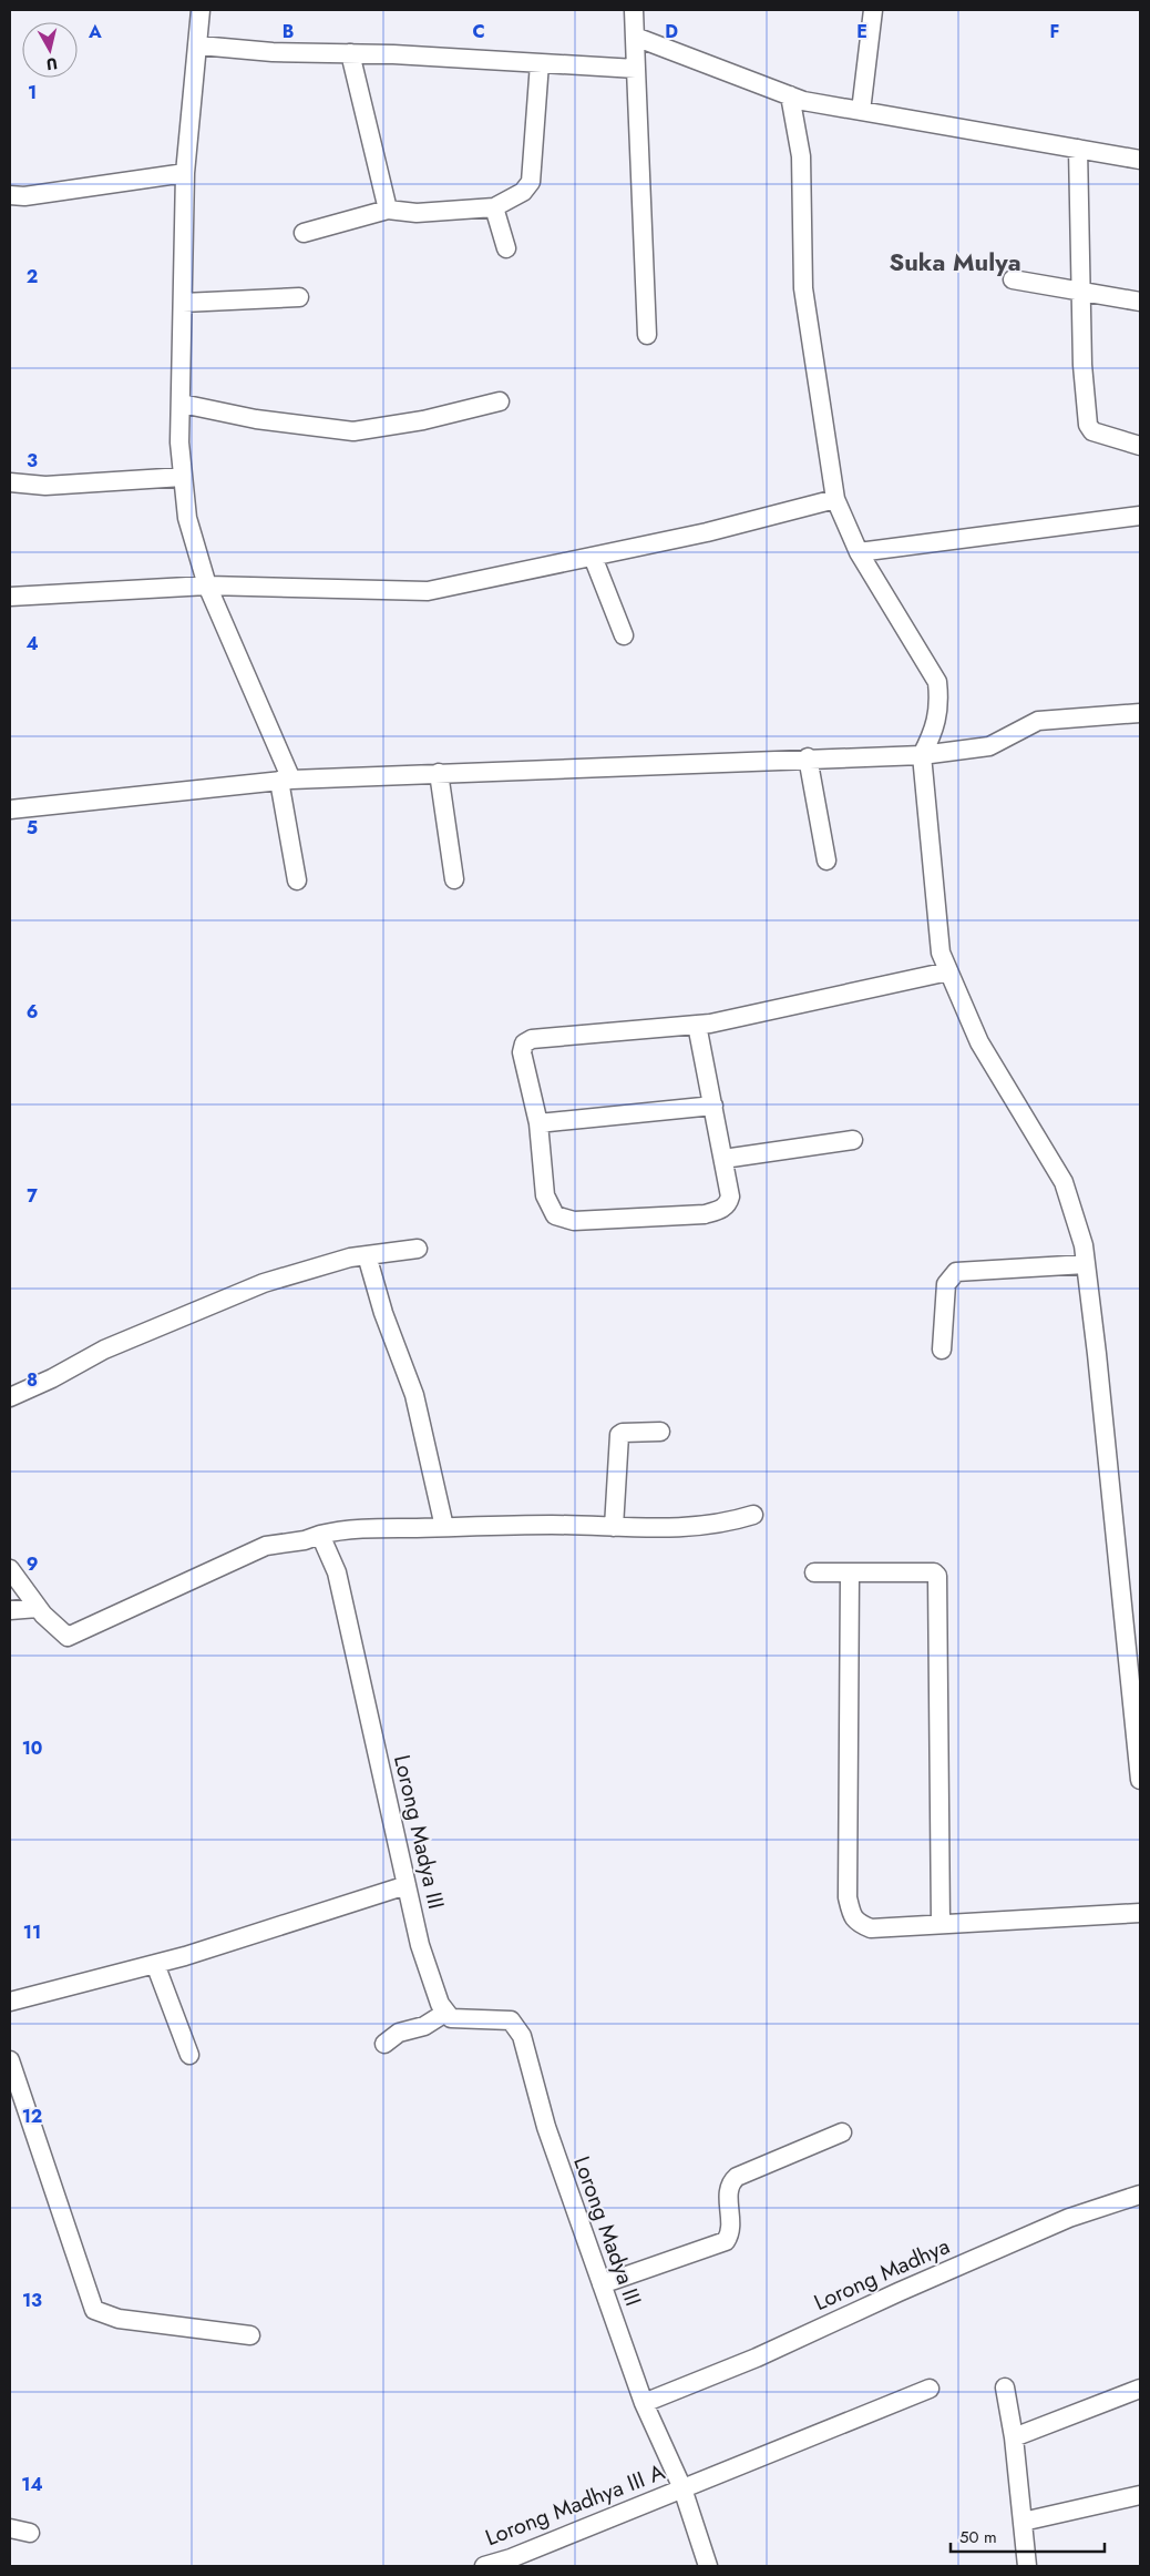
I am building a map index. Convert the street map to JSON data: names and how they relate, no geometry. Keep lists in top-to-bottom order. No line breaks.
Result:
{"streets":{"street":["Lorong Madya III","Lorong Madhya","Lorong Madhya III A"]},"crossings":[["Lorong Madya III","Lorong Madhya"],["Lorong Madya III","Lorong Madhya III A"]],"districts":["Suka Mulya"],"scale_bar":"50 m","north":"bottom","grid":{"columns":["A","B","C","D","E","F"],"rows":["1","2","3","4","5","6","7","8","9","10","11","12","13","14"]}}
